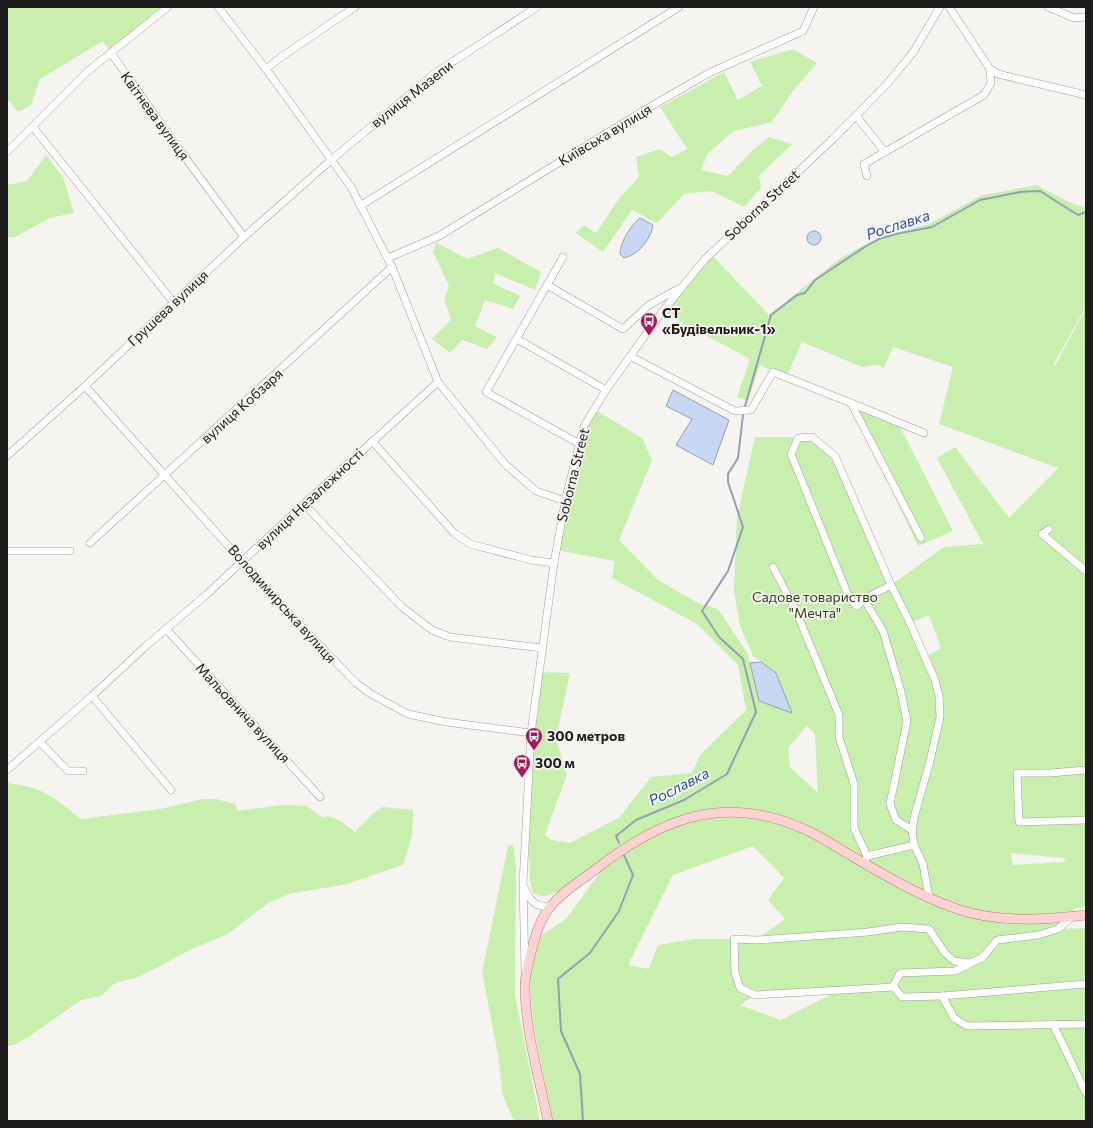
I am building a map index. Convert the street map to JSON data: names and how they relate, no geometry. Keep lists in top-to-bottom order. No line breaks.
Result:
{"streets":{"street":["вулиця Мазепи","Квітнева вулиця","Київська вулиця","Soborna Street","Грушева вулиця","вулиця Кобзаря","вулиця Незалежності","Володимирська вулиця","Мальовнича вулиця"]},"crossings":[["вулиця Мазепи","Грушева вулиця"],["Квітнева вулиця","Грушева вулиця"],["Soborna Street","Володимирська вулиця"],["Грушева вулиця","Володимирська вулиця"],["вулиця Кобзаря","Володимирська вулиця"],["вулиця Незалежності","Володимирська вулиця"],["вулиця Незалежності","Мальовнича вулиця"]],"water":["Рославка"],"parks":["Садове товариство \"Мечта\""],"places":{"bus stop":["СТ «Будівельник-1»","300 метров","300 м"]}}
